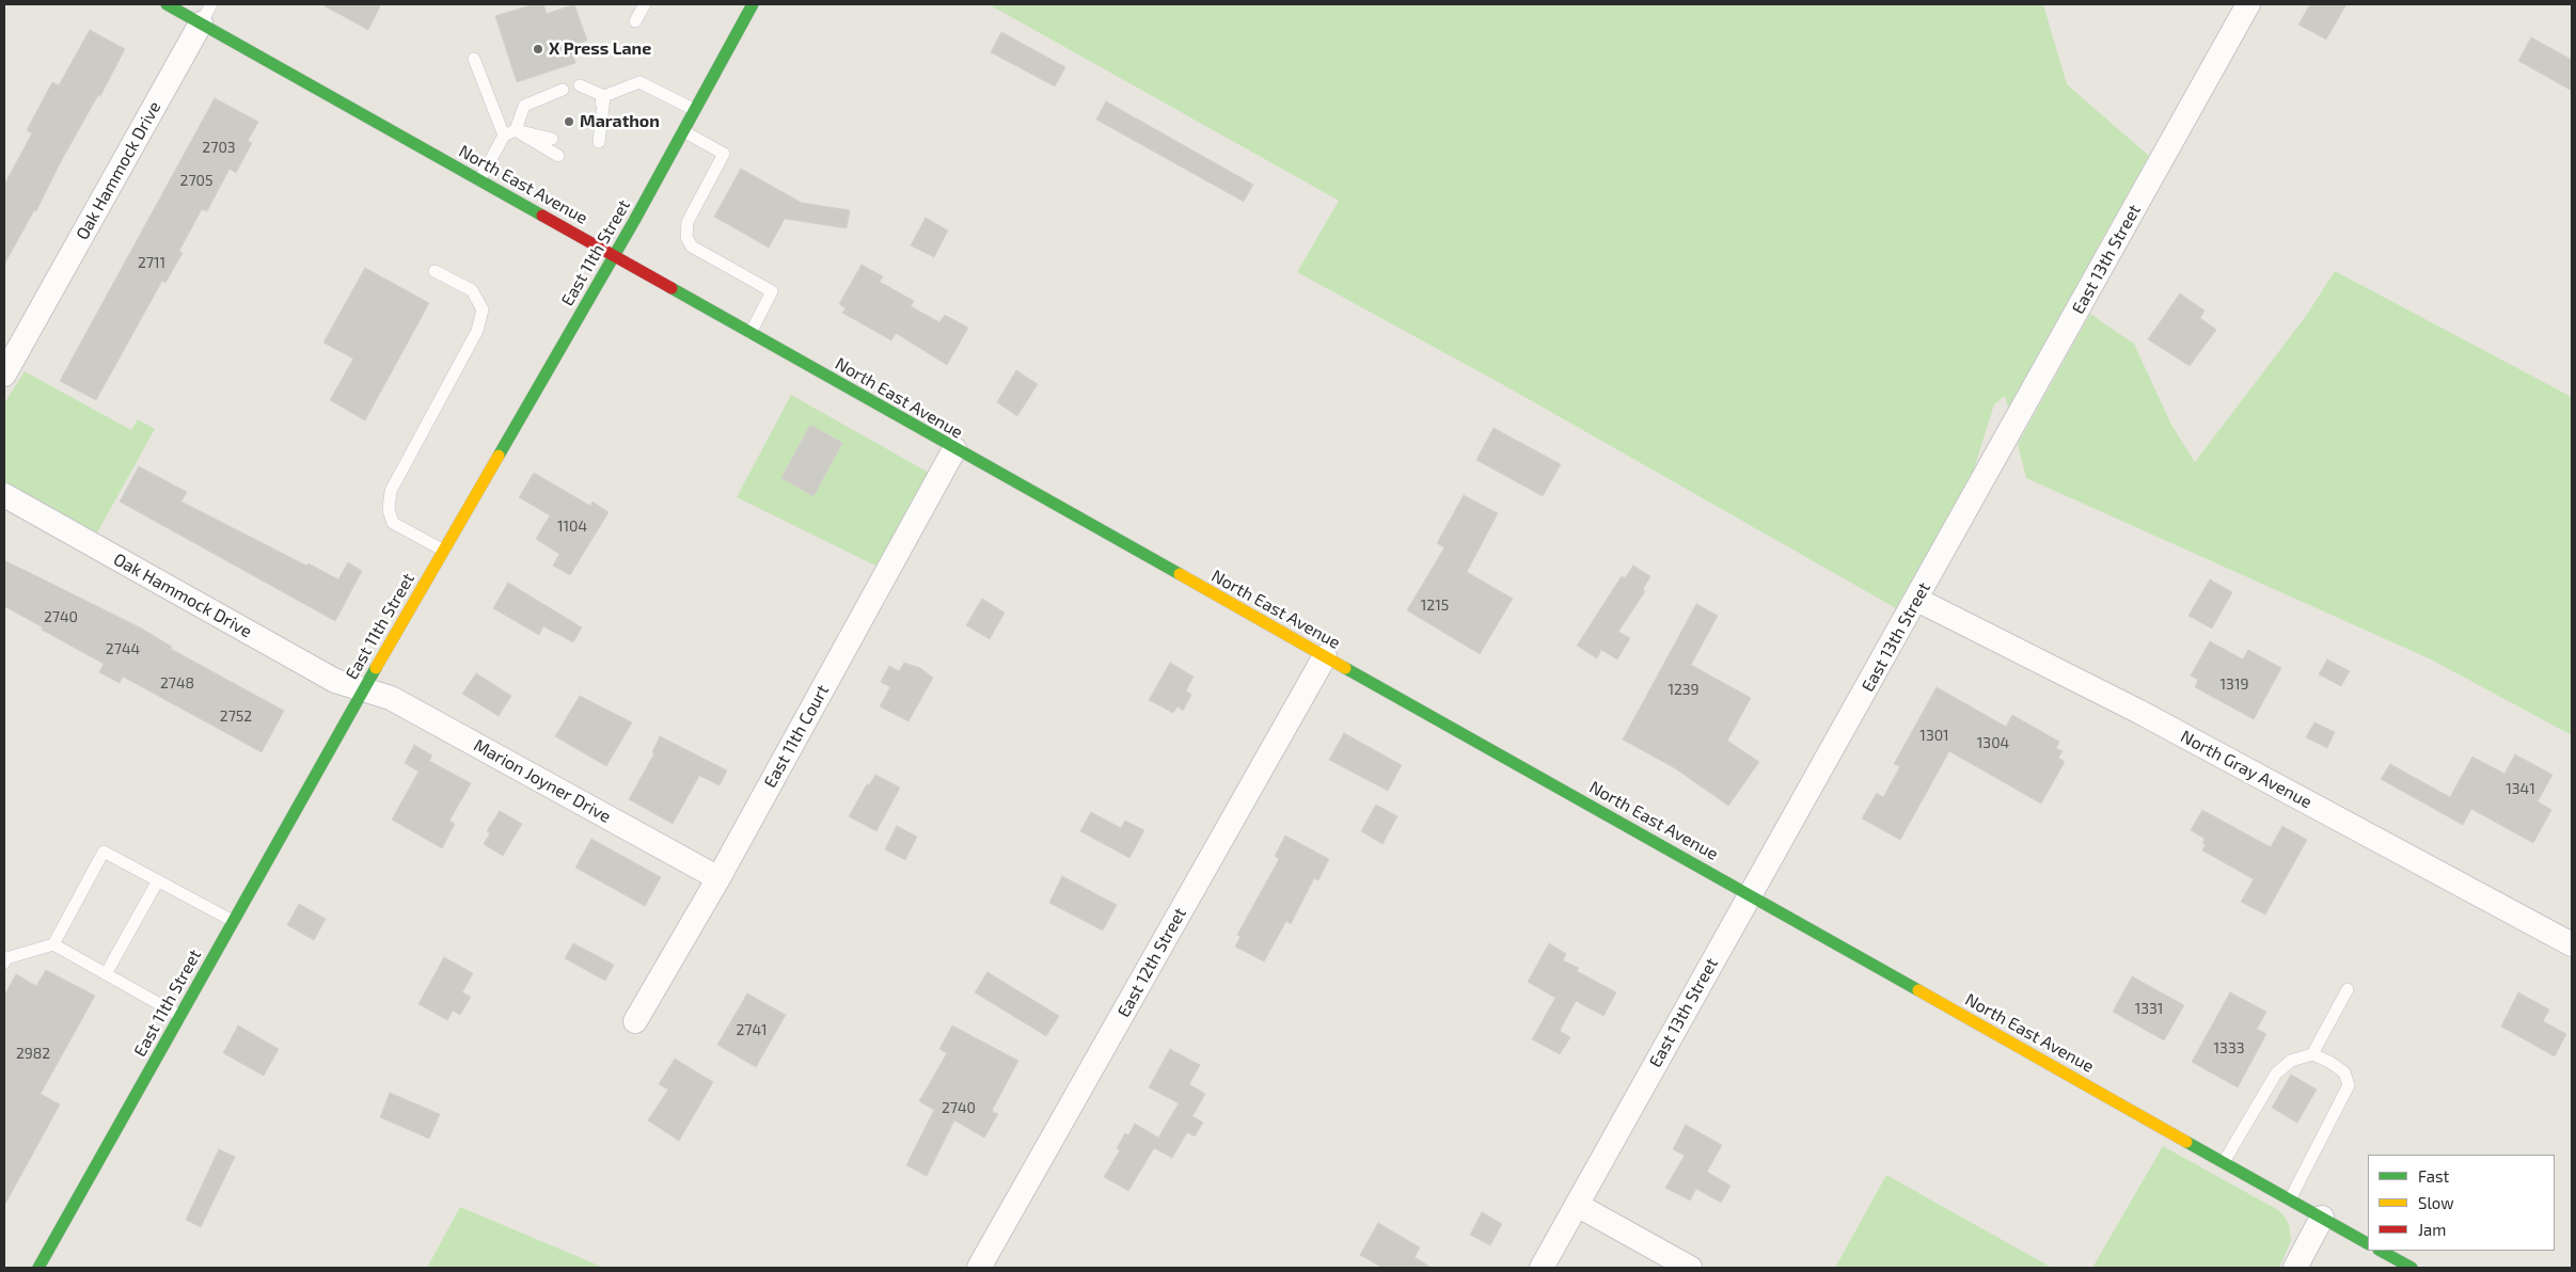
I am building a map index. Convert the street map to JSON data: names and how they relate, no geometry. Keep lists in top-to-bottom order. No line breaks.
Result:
{"streets":{"main road":["North East Avenue","East 11th Street"],"street":["Oak Hammock Drive","East 13th Street","East 11th Court","North Gray Avenue","Marion Joyner Drive","East 12th Street"]},"crossings":[["Oak Hammock Drive","North East Avenue"],["Oak Hammock Drive","East 11th Street"],["Oak Hammock Drive","Marion Joyner Drive"],["North East Avenue","East 11th Street"],["North East Avenue","East 13th Street"],["North East Avenue","East 11th Court"],["North East Avenue","East 12th Street"],["East 11th Street","Marion Joyner Drive"],["East 13th Street","North Gray Avenue"],["East 11th Court","Marion Joyner Drive"]],"places":["X Press Lane","Marathon"],"house_numbers":["2703","2705","2711","1104","1215","2740","2744","2748","1319","1239","2752","1301","1304","1341","1331","2741","1333","2982","2740"],"legend":["Fast","Slow","Jam"]}
